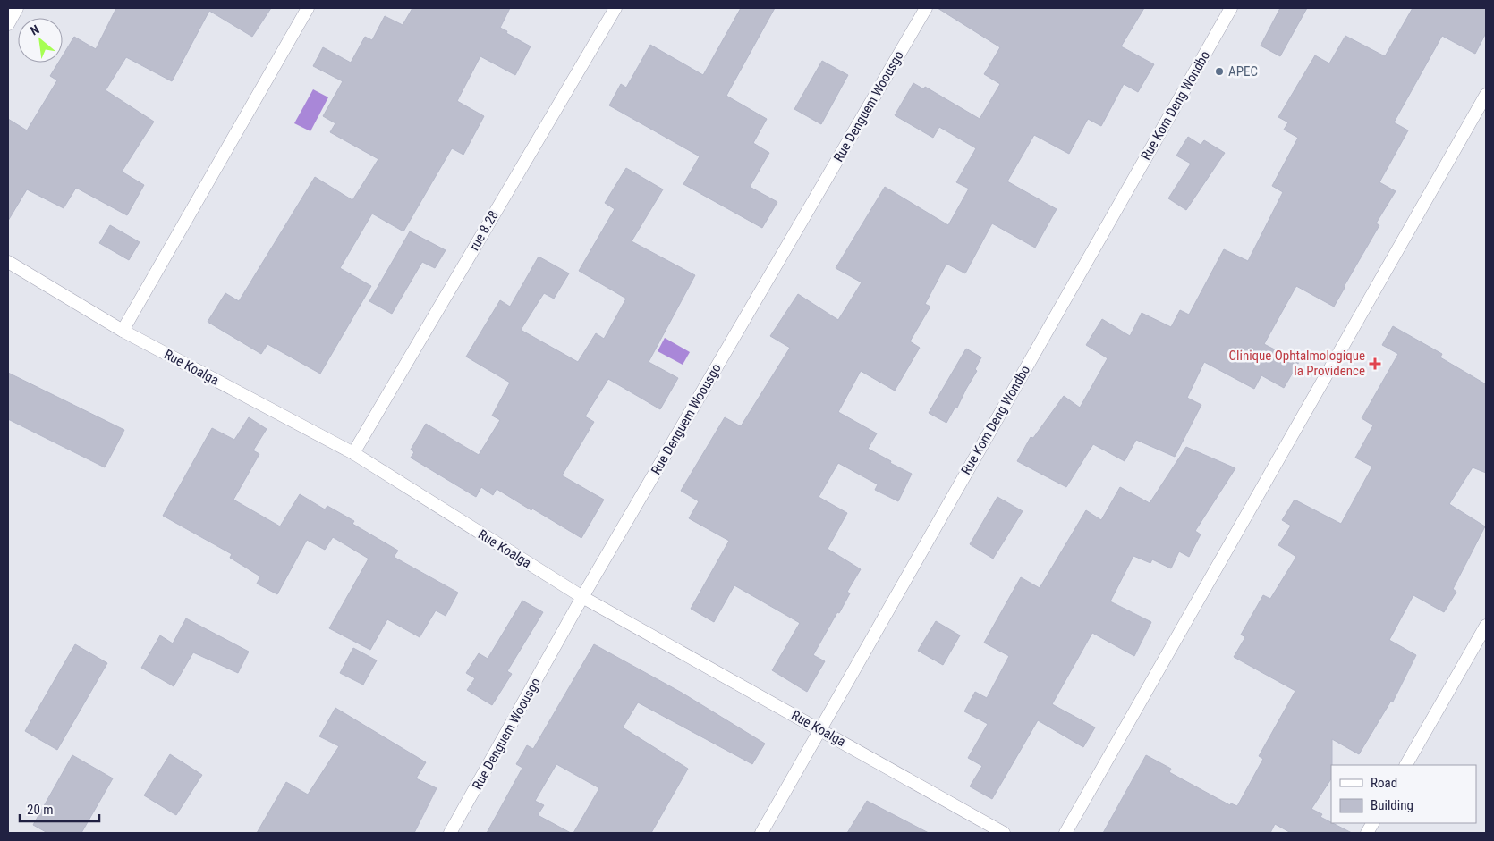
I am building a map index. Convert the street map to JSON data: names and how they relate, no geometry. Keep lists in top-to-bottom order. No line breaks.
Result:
{"streets":{"street":["Rue Kom Deng Wondbo","Rue Denguem Woousgo","rue 8.28","Rue Koalga"]},"crossings":[["Rue Kom Deng Wondbo","Rue Koalga"],["Rue Denguem Woousgo","Rue Koalga"],["rue 8.28","Rue Koalga"]],"places":{"other":["APEC"],"health":["Clinique Ophtalmologique la Providence"]},"legend":["Road","Building"],"scale_bar":"20 m","north":"top left"}
